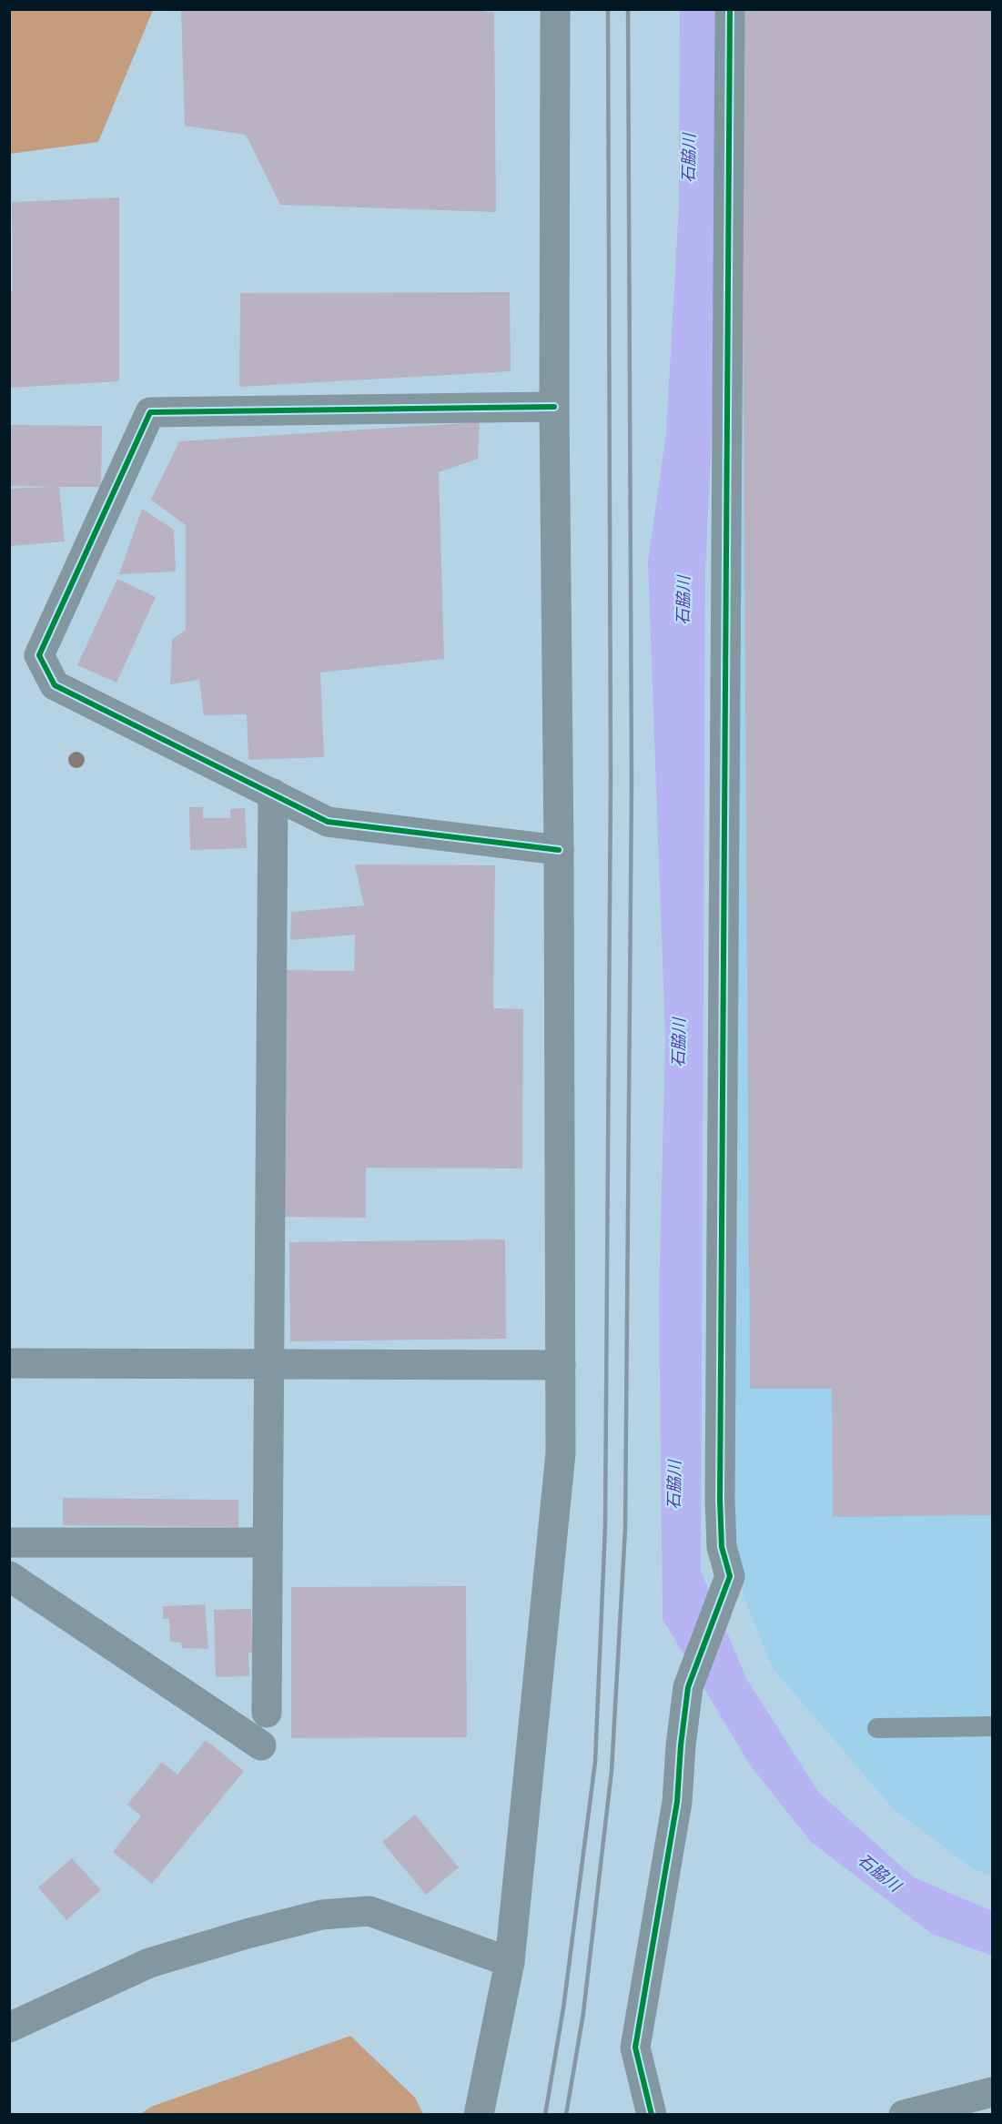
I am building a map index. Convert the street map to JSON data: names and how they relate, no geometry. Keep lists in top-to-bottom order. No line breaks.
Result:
{"water":["石脇川"]}
